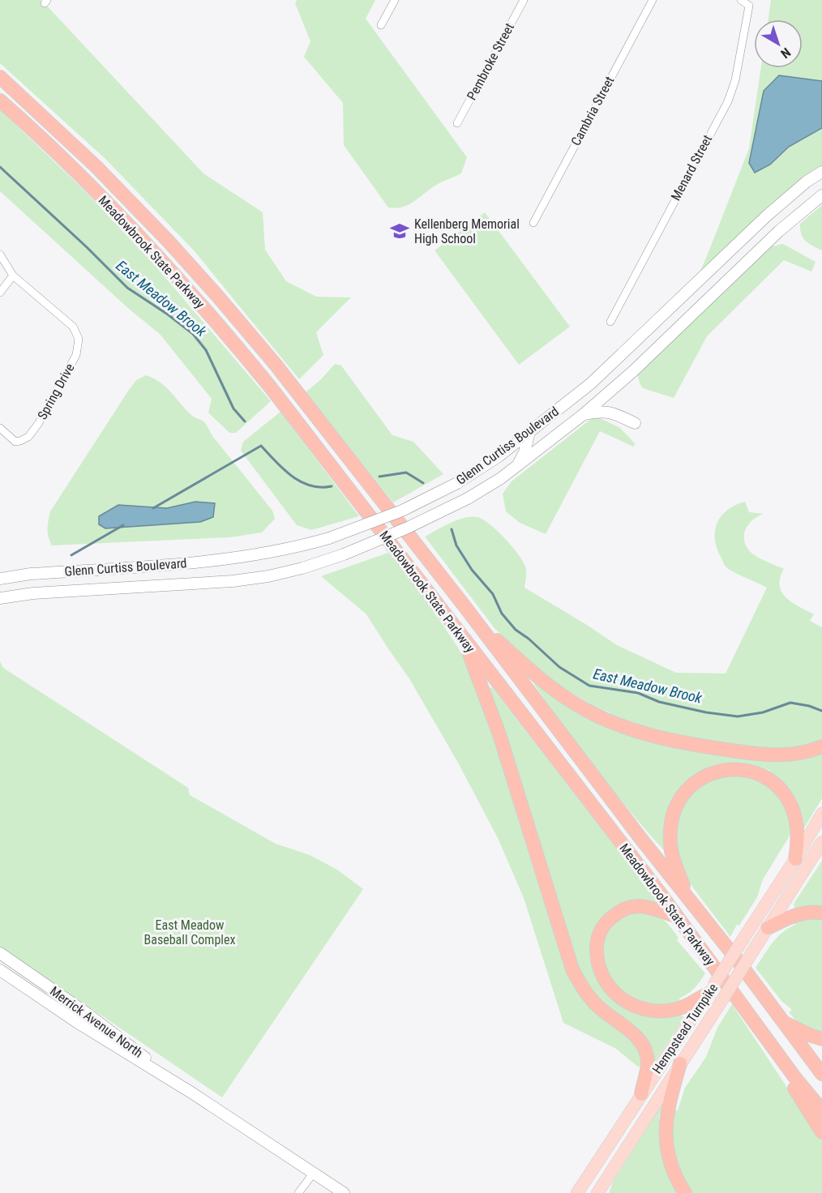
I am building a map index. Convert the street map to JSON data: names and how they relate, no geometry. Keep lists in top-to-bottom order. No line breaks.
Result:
{"streets":{"highway":["Meadowbrook State Parkway"],"main road":["Glenn Curtiss Boulevard","Merrick Avenue North","Hempstead Turnpike"],"street":["Pembroke Street","Cambria Street","Menard Street","Spring Drive"]},"water":["East Meadow Brook"],"parks":["East Meadow Baseball Complex"],"places":{"school or university":["Kellenberg Memorial High School"]},"north":"bottom right"}
